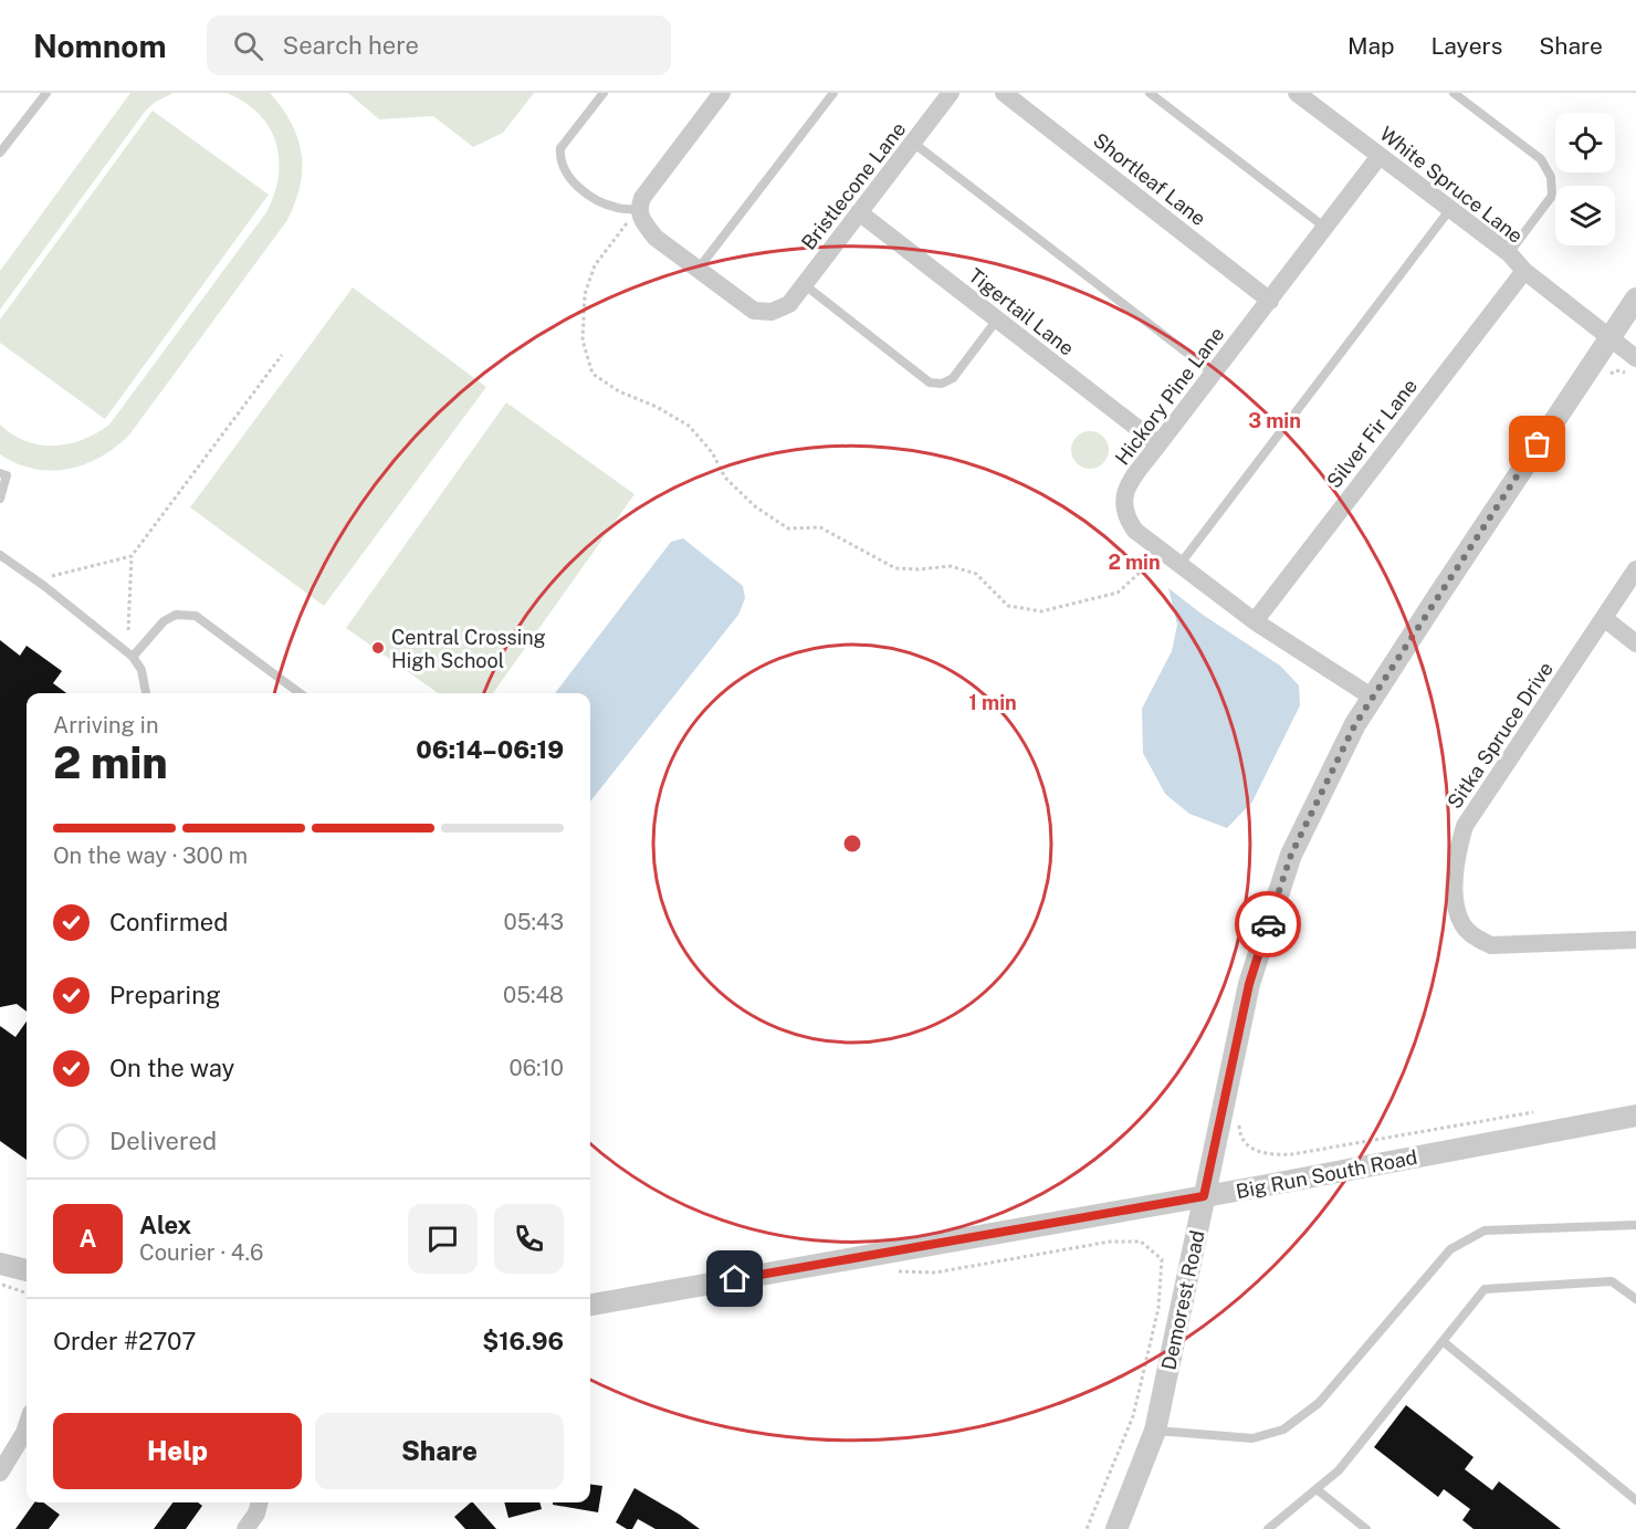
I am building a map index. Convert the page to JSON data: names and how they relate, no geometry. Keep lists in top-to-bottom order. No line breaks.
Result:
{"streets":{"street":["Shortleaf Lane","White Spruce Lane","Bristlecone Lane","Tigertail Lane","Hickory Pine Lane","Silver Fir Lane","Sitka Spruce Drive","Big Run South Road","Demorest Road"]},"crossings":[["Shortleaf Lane","Hickory Pine Lane"],["White Spruce Lane","Hickory Pine Lane"],["White Spruce Lane","Silver Fir Lane"],["White Spruce Lane","Demorest Road"],["Bristlecone Lane","Tigertail Lane"],["Tigertail Lane","Hickory Pine Lane"],["Hickory Pine Lane","Silver Fir Lane"],["Hickory Pine Lane","Demorest Road"],["Big Run South Road","Demorest Road"]],"places":["Central Crossing High School"],"page":{"header":"Nomnom","search":"Search here","nav":["Map","Layers","Share"],"heading":["2 min","Arriving in","06:14–06:19"],"panel":["Alex","Courier · 4.6","Order #2707","$16.96"],"bar":"On the way · 300 m","list":[["Confirmed","05:43"],["Preparing","05:48"],["On the way","06:10"],"Delivered"],"round":"A","buttons":["Help","Share"]},"rings":["3 min","2 min","1 min"]}
